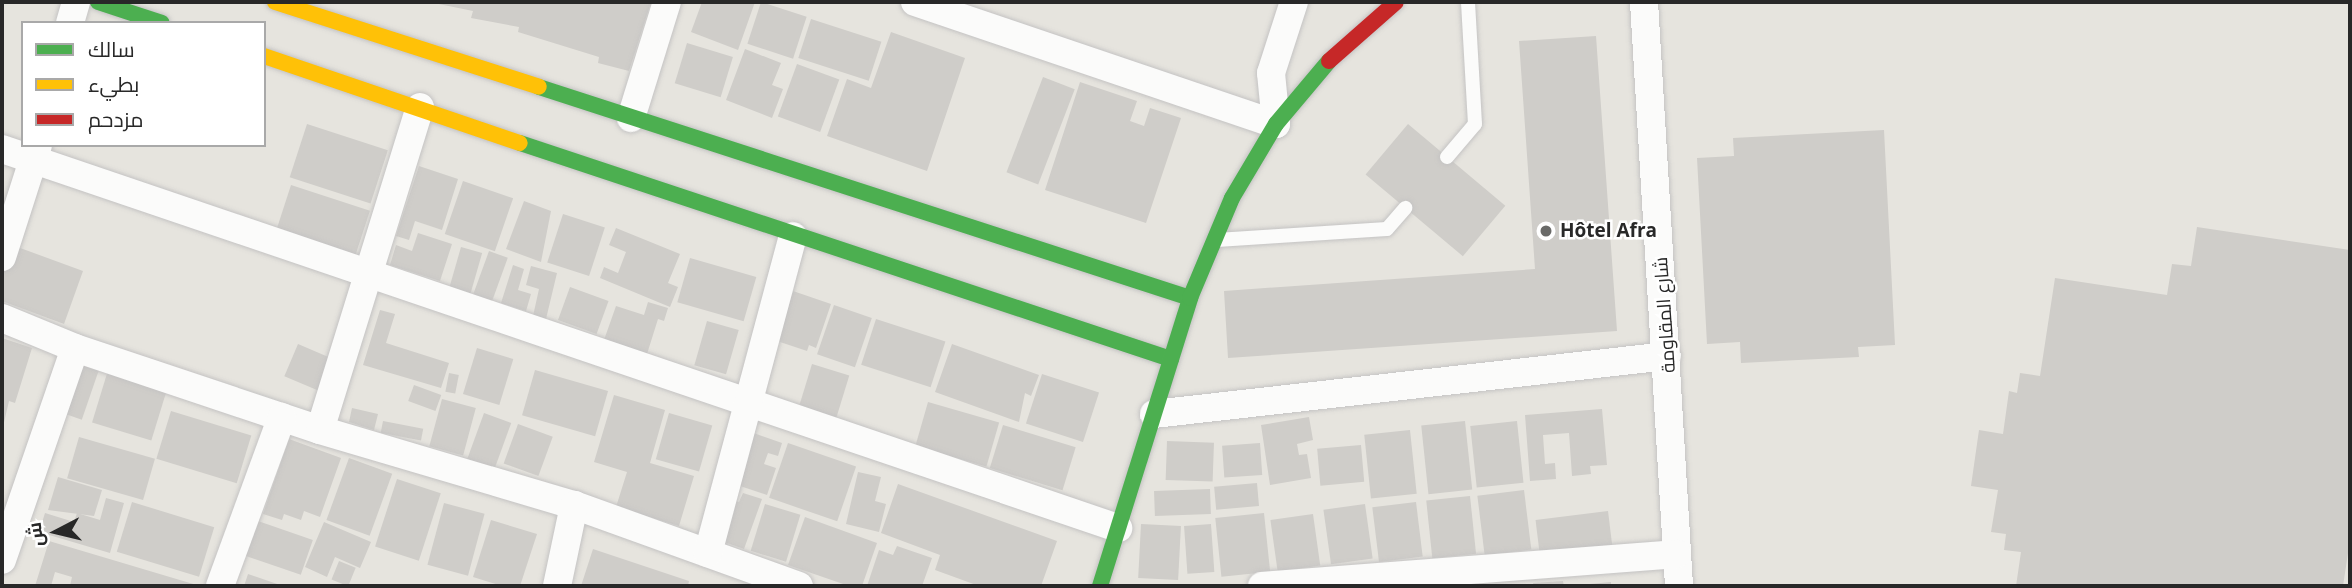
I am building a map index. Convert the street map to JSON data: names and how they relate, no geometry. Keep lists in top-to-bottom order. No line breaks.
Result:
{"streets":{"street":["شارع المقاومة"]},"places":["Hôtel Afra"],"legend":["سالك","بطيء","مزدحم"],"north":"left"}
